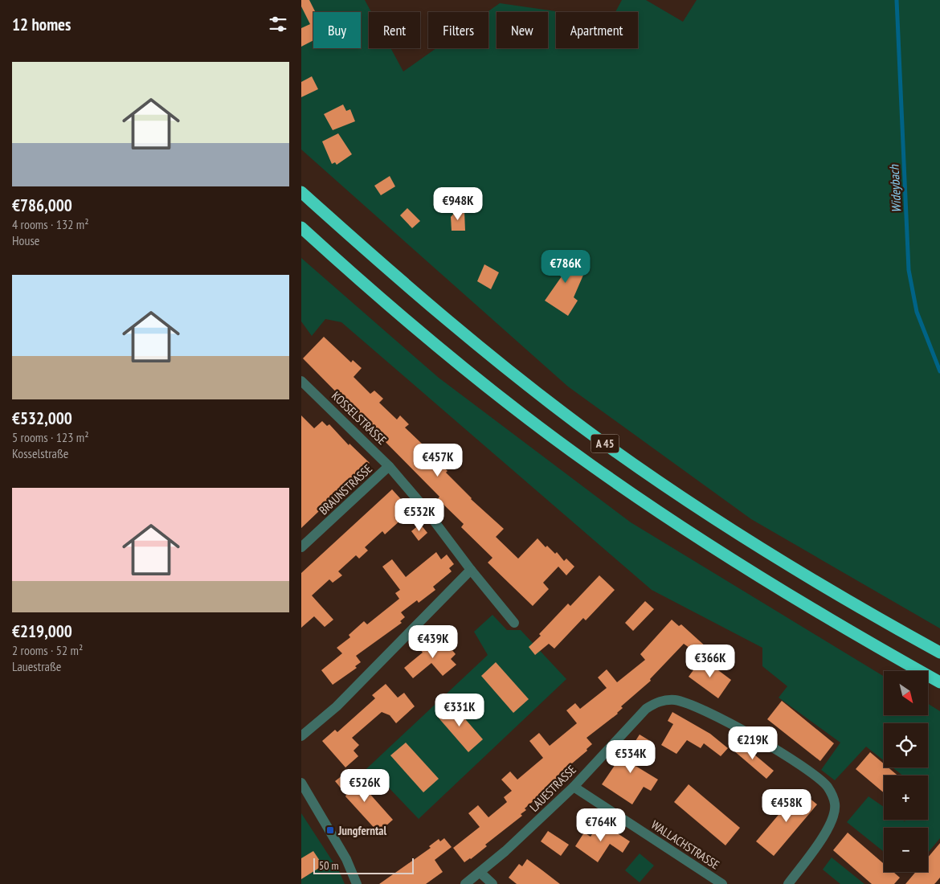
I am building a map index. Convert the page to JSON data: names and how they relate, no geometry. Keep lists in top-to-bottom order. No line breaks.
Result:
{"streets":{"highway":["A 45"],"street":["KOSSELSTRASSE","BRAUNSTRASSE","LAUESTRASSE","WALLACHSTRASSE"]},"crossings":[["KOSSELSTRASSE","BRAUNSTRASSE"],["LAUESTRASSE","WALLACHSTRASSE"]],"water":["Wideybach"],"places":{"transit":["Jungferntal"]},"scale_bar":"50 m","north":"bottom right","page":{"heading":"12 homes","chip":["Buy","Rent","Filters","New","Apartment"],"list":[{"name":"€786,000","note":"4 rooms · 132 m² · House"},{"name":"€532,000","note":"5 rooms · 123 m² · Kosselstraße"},{"name":"€219,000","note":"2 rooms · 52 m² · Lauestraße"}],"price":["€948K","€786K","€457K","€532K","€439K","€366K","€331K","€219K","€534K","€526K","€458K","€764K"],"map_buttons":["+","−"],"scale":"50 m"}}
